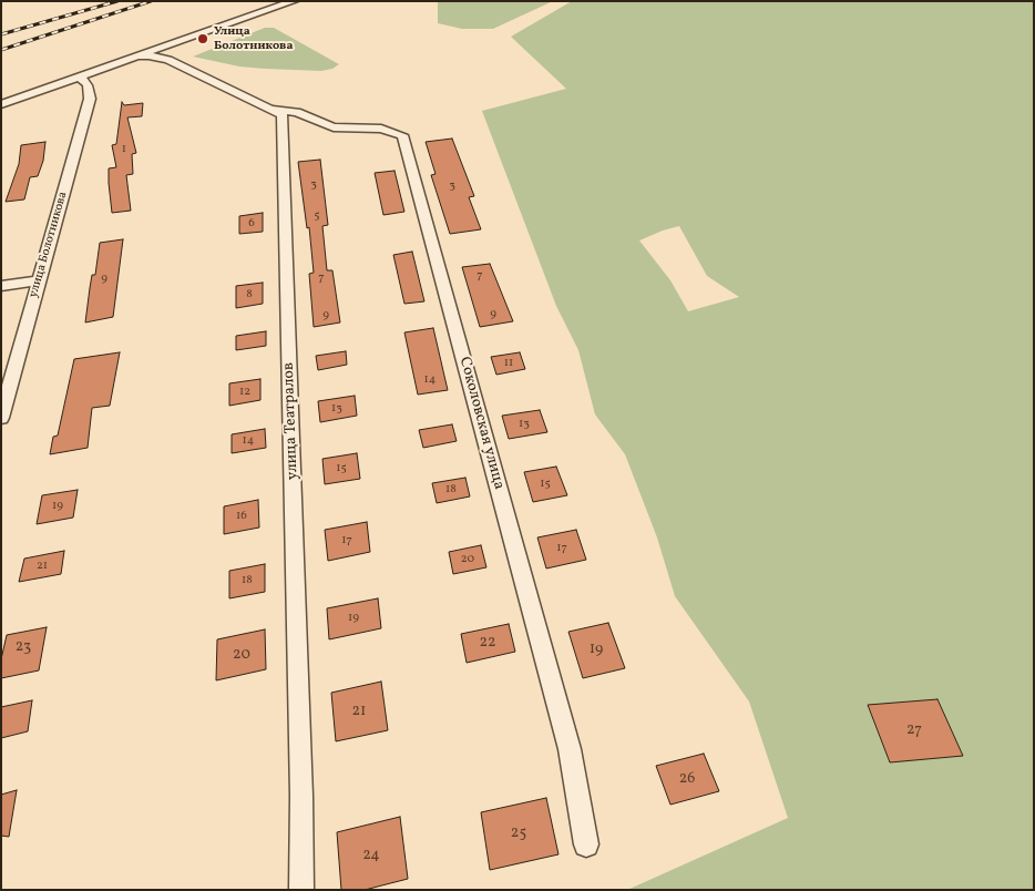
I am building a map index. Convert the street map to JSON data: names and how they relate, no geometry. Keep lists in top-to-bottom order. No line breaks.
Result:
{"streets":{"street":["улица Болотникова","улица Театралов","Соколовская улица"]},"crossings":[["улица Театралов","Соколовская улица"]],"places":["Улица Болотникова"],"house_numbers":["1","3","3","5","6","7","7","9","8","9","9","11","14","12","13","13","14","15","15","18","19","16","17","17","20","21","18","19","22","23","19","20","21","27","26","25","24"]}
